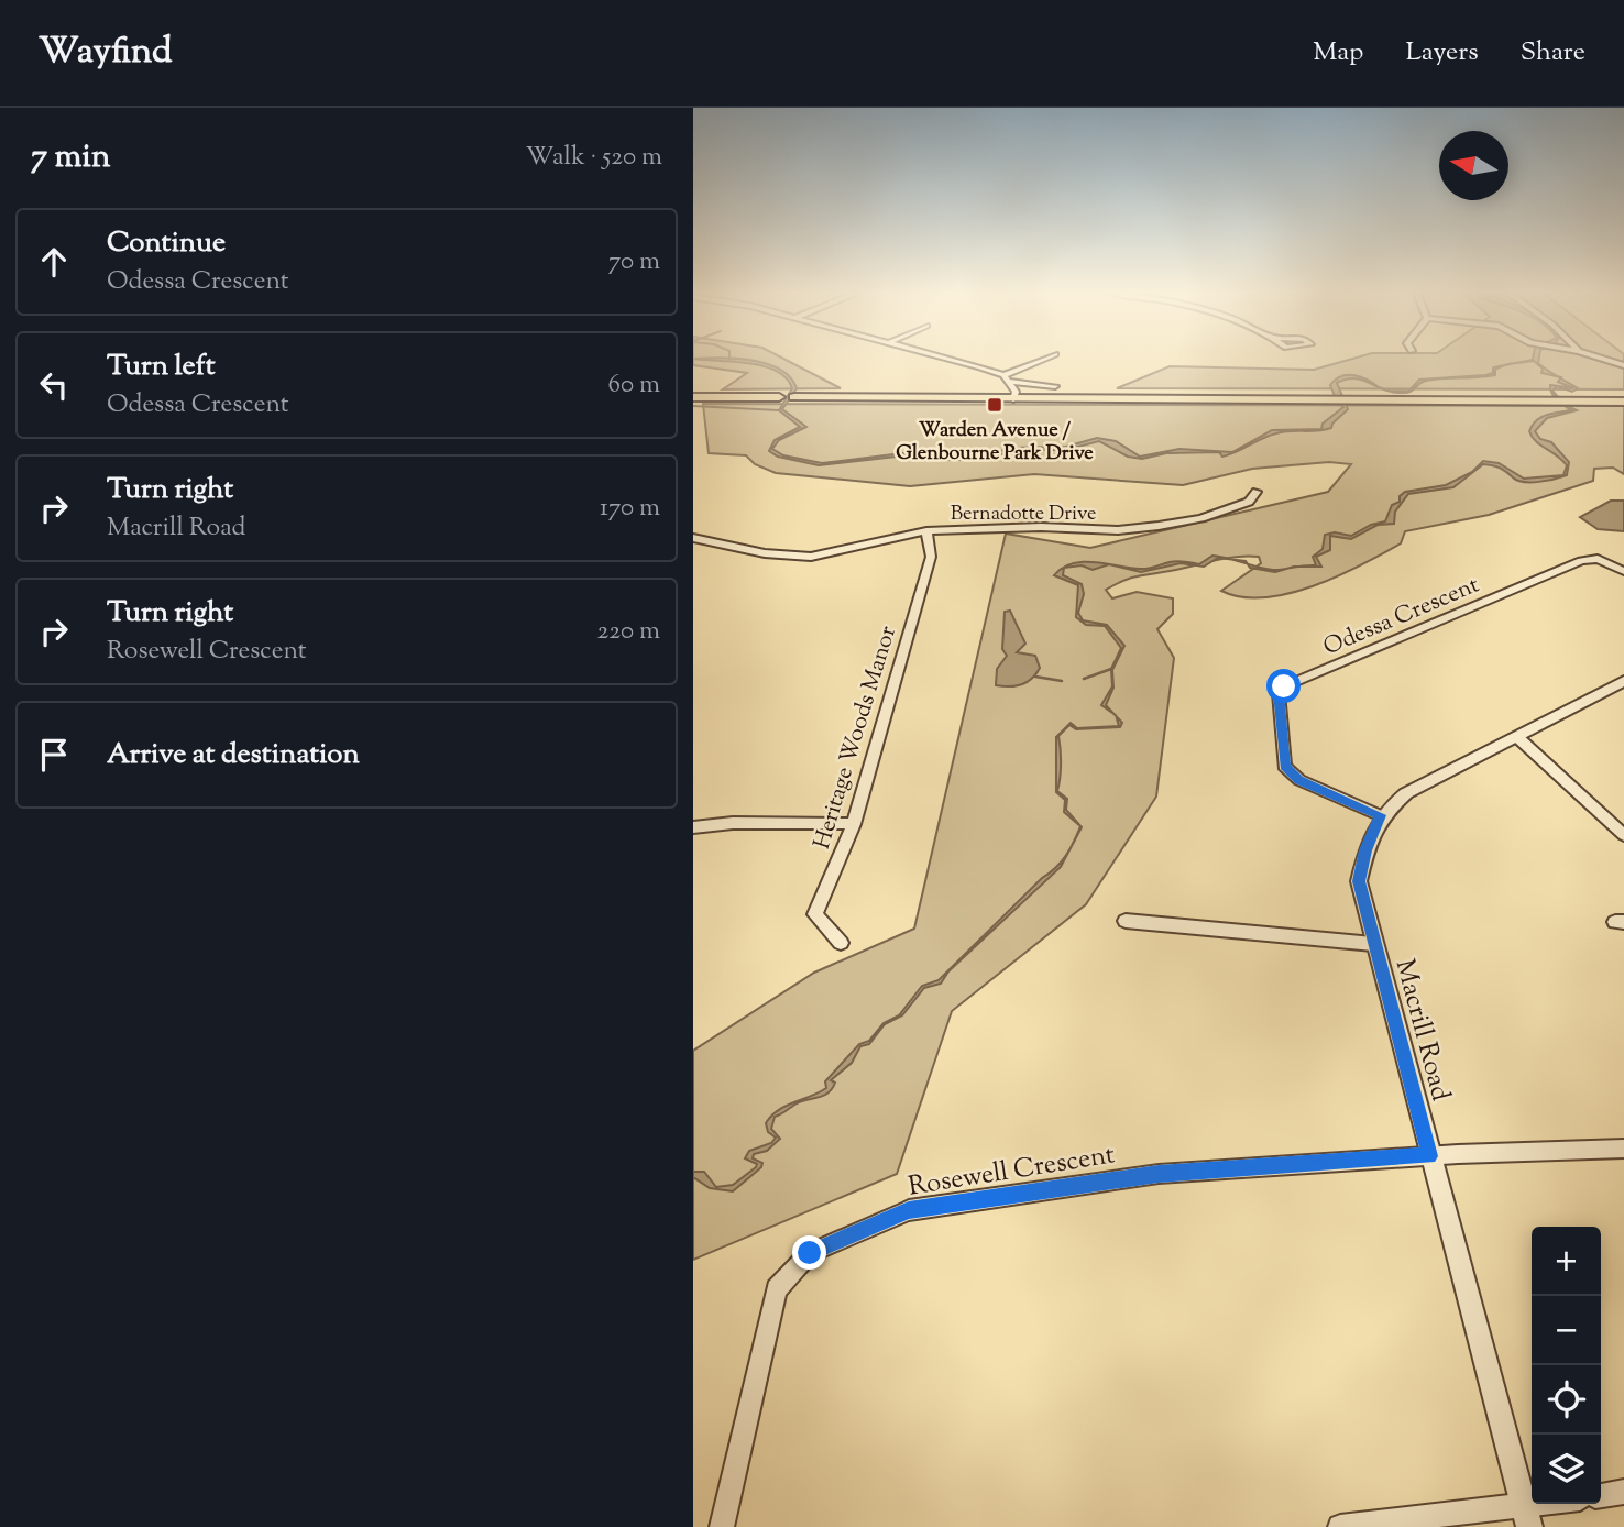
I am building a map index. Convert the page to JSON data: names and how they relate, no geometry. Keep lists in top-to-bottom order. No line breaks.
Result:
{"streets":{"street":["Bernadotte Drive","Odessa Crescent","Heritage Woods Manor","Macrill Road","Rosewell Crescent"]},"crossings":[["Bernadotte Drive","Heritage Woods Manor"],["Odessa Crescent","Macrill Road"],["Macrill Road","Rosewell Crescent"]],"places":{"transit":["Warden Avenue / Glenbourne Park Drive"]},"north":"left","page":{"header":"Wayfind","nav":["Map","Layers","Share"],"heading":["7 min","Walk · 520 m"],"list":[["Continue","Odessa Crescent","70 m"],["Turn left","Odessa Crescent","60 m"],["Turn right","Macrill Road","170 m"],["Turn right","Rosewell Crescent","220 m"],"Arrive at destination"],"map_buttons":["+","−"]}}
